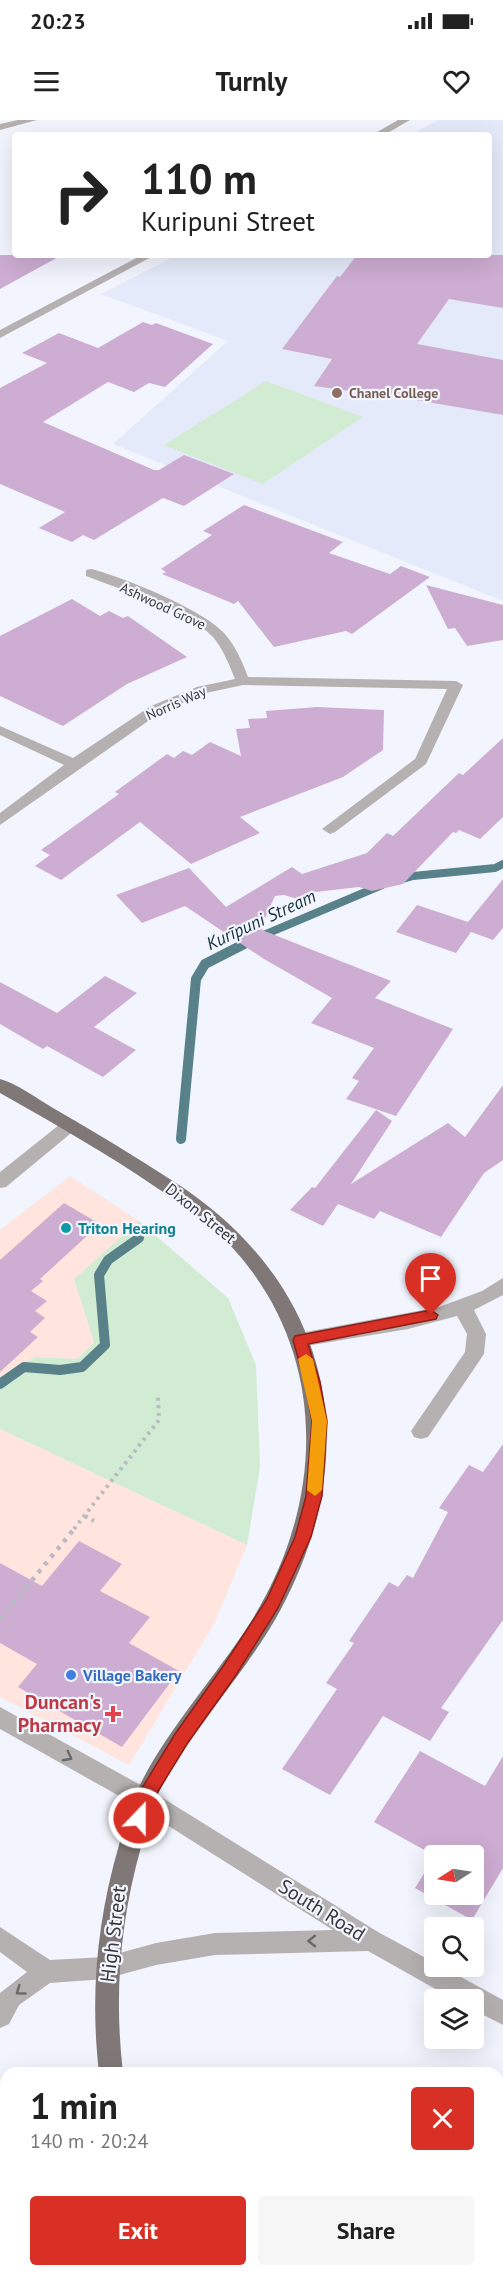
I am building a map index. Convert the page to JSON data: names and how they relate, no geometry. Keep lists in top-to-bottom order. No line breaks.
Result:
{"streets":{"main road":["Dixon Street","High Street"],"street":["Ashwood Grove","Norris Way","South Road"]},"crossings":[["Ashwood Grove","Norris Way"],["Dixon Street","South Road"],["Dixon Street","High Street"],["South Road","High Street"]],"water":["Kurīpuni Stream"],"places":{"other":["Chanel College","Triton Hearing","Village Bakery"],"health":["Duncan's Pharmacy"]},"north":"left","page":{"status":"20:23","header":"Turnly","turn":["110 m","Kuripuni Street"],"heading":["1 min","140 m · 20:24"],"buttons":["Exit","Share"]}}
